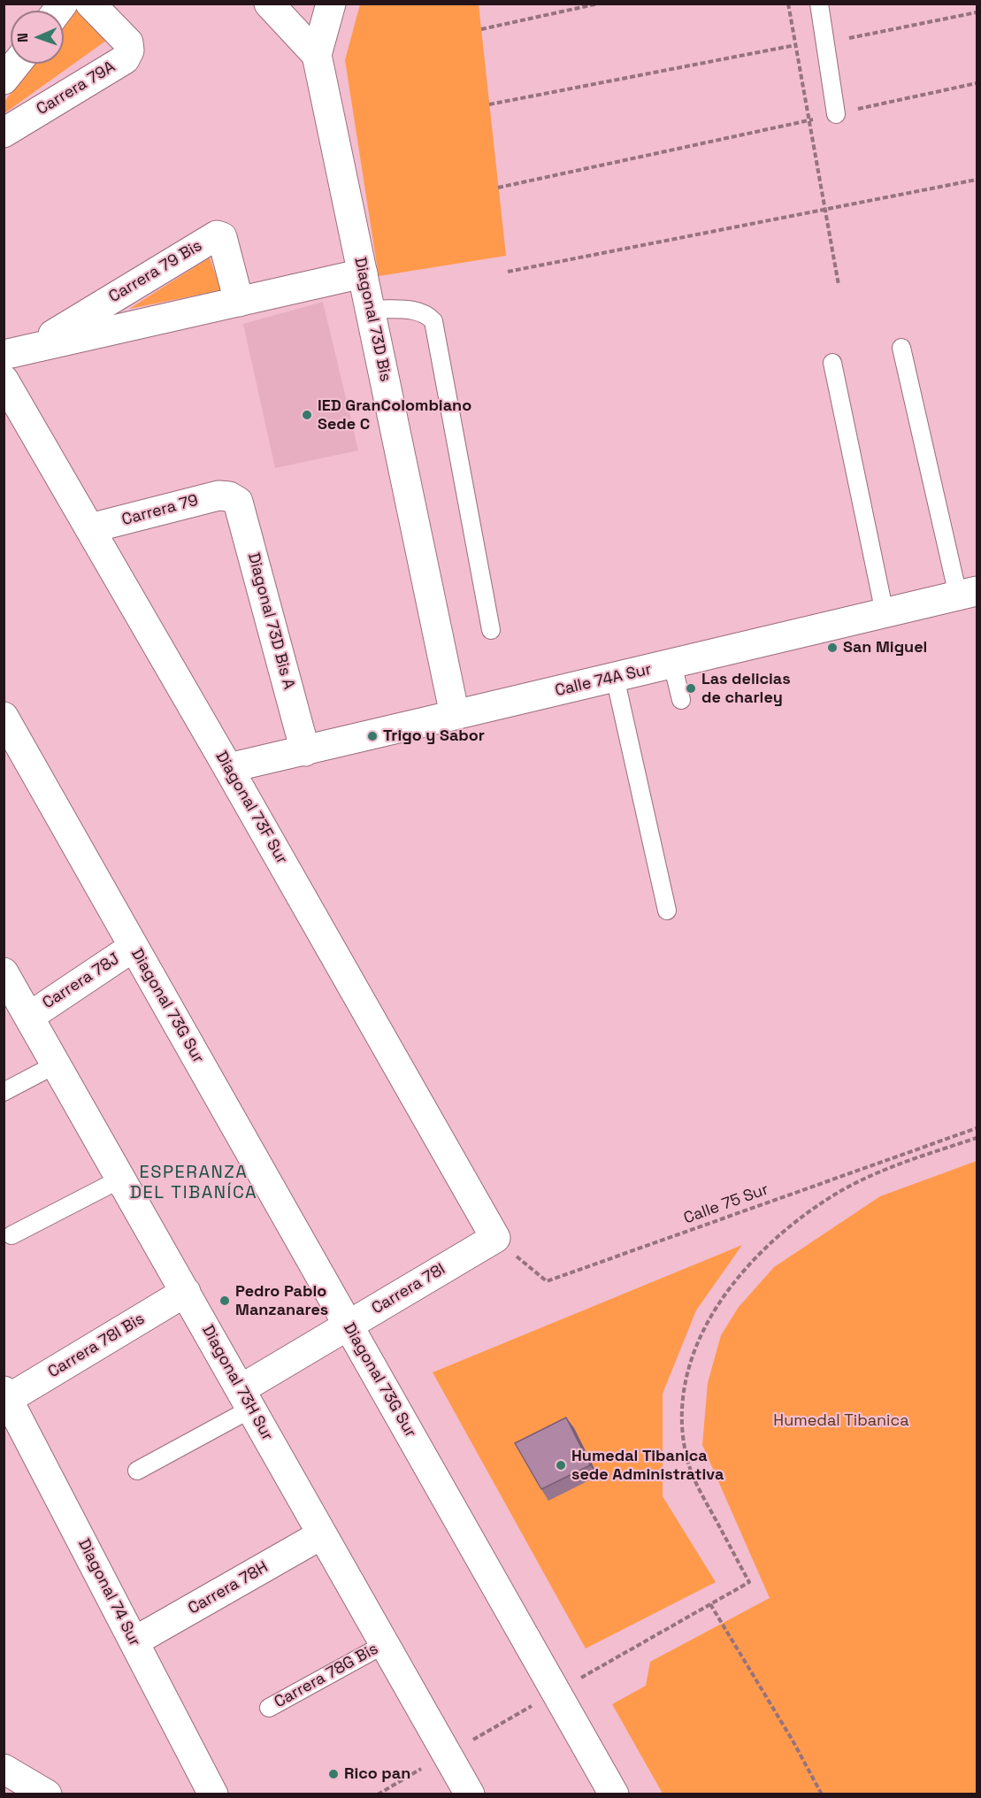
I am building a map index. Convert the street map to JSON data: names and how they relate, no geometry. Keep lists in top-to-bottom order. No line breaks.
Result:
{"streets":{"street":["Carrera 79A","Carrera 79 Bis","Diagonal 73D Bis","Carrera 79","Diagonal 73D Bis A","Calle 74A Sur","Diagonal 73F Sur","Carrera 78J","Diagonal 73G Sur","Carrera 78I","Carrera 78I Bis","Diagonal 73H Sur","Carrera 78H","Diagonal 74 Sur"],"lane":["Carrera 78G Bis"],"path":["Calle 75 Sur"]},"crossings":[["Carrera 79 Bis","Diagonal 73D Bis"],["Diagonal 73D Bis","Calle 74A Sur"],["Carrera 79","Diagonal 73D Bis A"],["Carrera 79","Diagonal 73F Sur"],["Diagonal 73D Bis A","Calle 74A Sur"],["Calle 74A Sur","Diagonal 73F Sur"],["Diagonal 73F Sur","Calle 75 Sur"],["Diagonal 73F Sur","Carrera 78I"],["Carrera 78J","Diagonal 73G Sur"],["Carrera 78J","Diagonal 73H Sur"],["Diagonal 73G Sur","Carrera 78I"],["Calle 75 Sur","Carrera 78I"],["Carrera 78I","Diagonal 73H Sur"],["Carrera 78I Bis","Diagonal 73H Sur"],["Carrera 78I Bis","Diagonal 74 Sur"],["Diagonal 73H Sur","Carrera 78H"],["Diagonal 73H Sur","Carrera 78G Bis"],["Carrera 78H","Diagonal 74 Sur"]],"districts":["ESPERANZA DEL TIBANÍCA"],"parks":["Humedal Tibanica"],"places":["IED GranColombiano Sede C","San Miguel","Las delicias de charley","Trigo y Sabor","Pedro Pablo Manzanares","Humedal Tibanica sede Administrativa","Rico pan"],"north":"left"}
